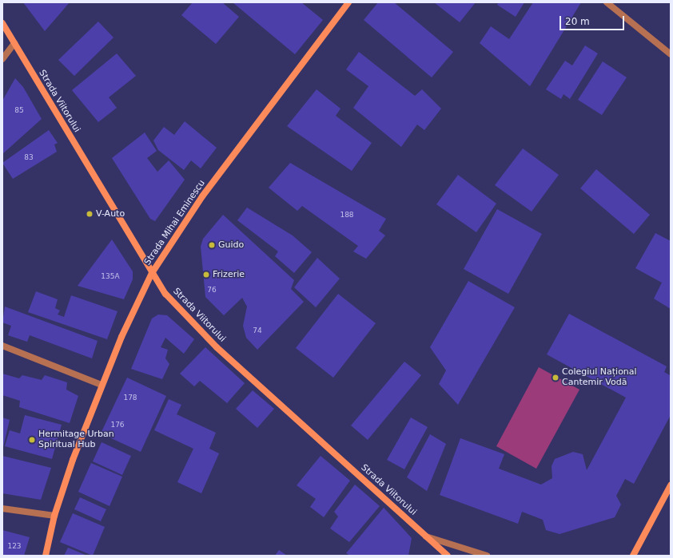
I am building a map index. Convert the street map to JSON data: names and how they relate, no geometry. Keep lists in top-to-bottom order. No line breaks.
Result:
{"streets":{"main road":["Strada Viitorului","Strada Mihai Eminescu"]},"crossings":[["Strada Viitorului","Strada Mihai Eminescu"]],"places":["V-Auto","Guido","Frizerie","Colegiul Național Cantemir Vodă","Hermitage Urban Spiritual Hub"],"house_numbers":["85","83","188","135A","76","74","178","176","123"],"scale_bar":"20 m"}
